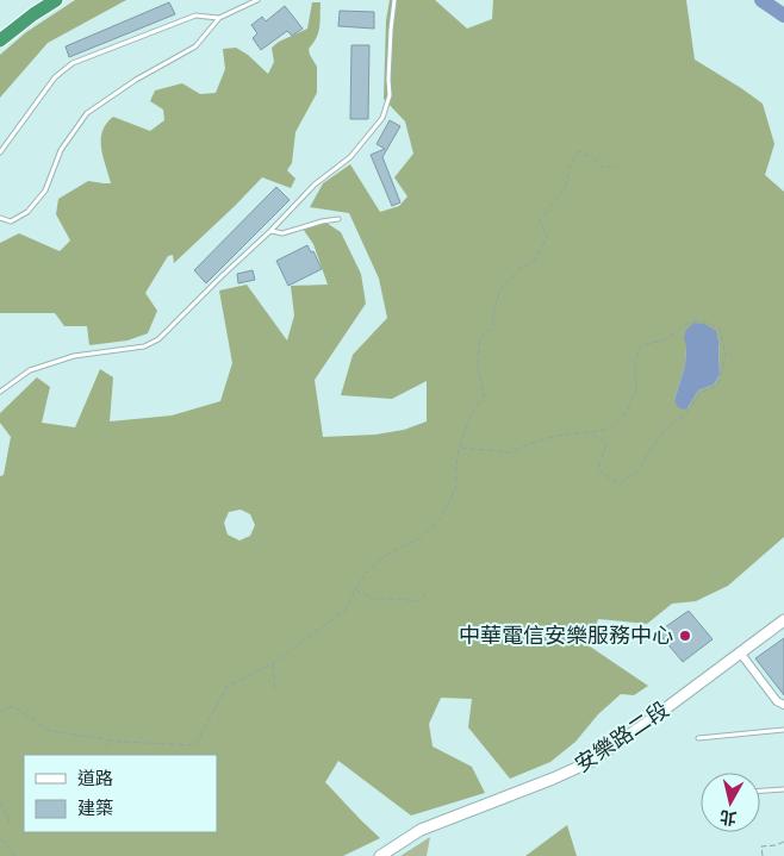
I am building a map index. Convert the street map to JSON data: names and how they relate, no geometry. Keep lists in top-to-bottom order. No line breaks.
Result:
{"streets":{"street":["安樂路二段"]},"places":["中華電信安樂服務中心"],"legend":["道路","建築"],"north":"bottom"}
